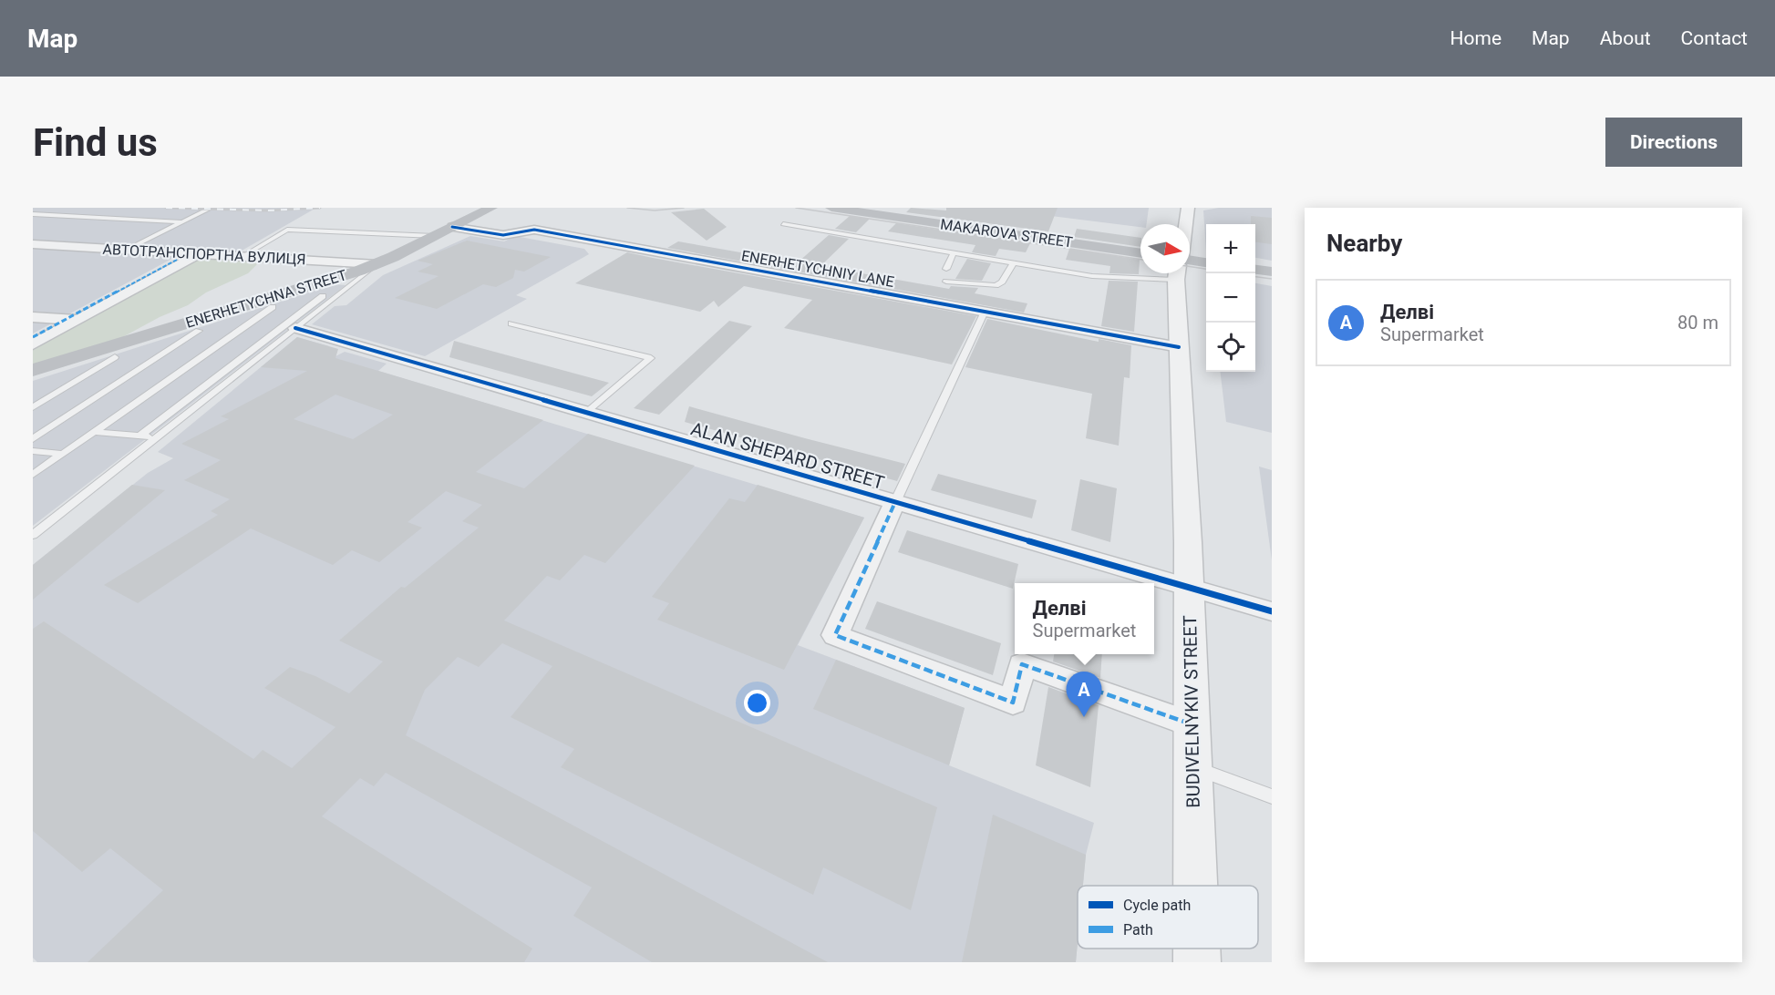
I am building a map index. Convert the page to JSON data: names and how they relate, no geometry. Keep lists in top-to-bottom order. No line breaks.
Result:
{"streets":{"main road":["MAKAROVA STREET","ENERHETYCHNA STREET"],"street":["АВТОТРАНСПОРТНА ВУЛИЦЯ","ENERHETYCHNIY LANE","ALAN SHEPARD STREET","BUDIVELNYKIV STREET"]},"crossings":[["АВТОТРАНСПОРТНА ВУЛИЦЯ","ENERHETYCHNA STREET"],["ENERHETYCHNIY LANE","ENERHETYCHNA STREET"],["ENERHETYCHNIY LANE","BUDIVELNYKIV STREET"],["ALAN SHEPARD STREET","BUDIVELNYKIV STREET"]],"legend":["Cycle path","Path"],"north":"right","page":{"header":"Map","nav":["Home","Map","About","Contact"],"buttons":"Directions","title":"Find us","heading":"Nearby","map_buttons":["+","−"],"list":[{"mark":"A","name":"Делві","note":"Supermarket","value":"80 m"}],"popup":["Делві","Supermarket"],"pins":"A"}}
